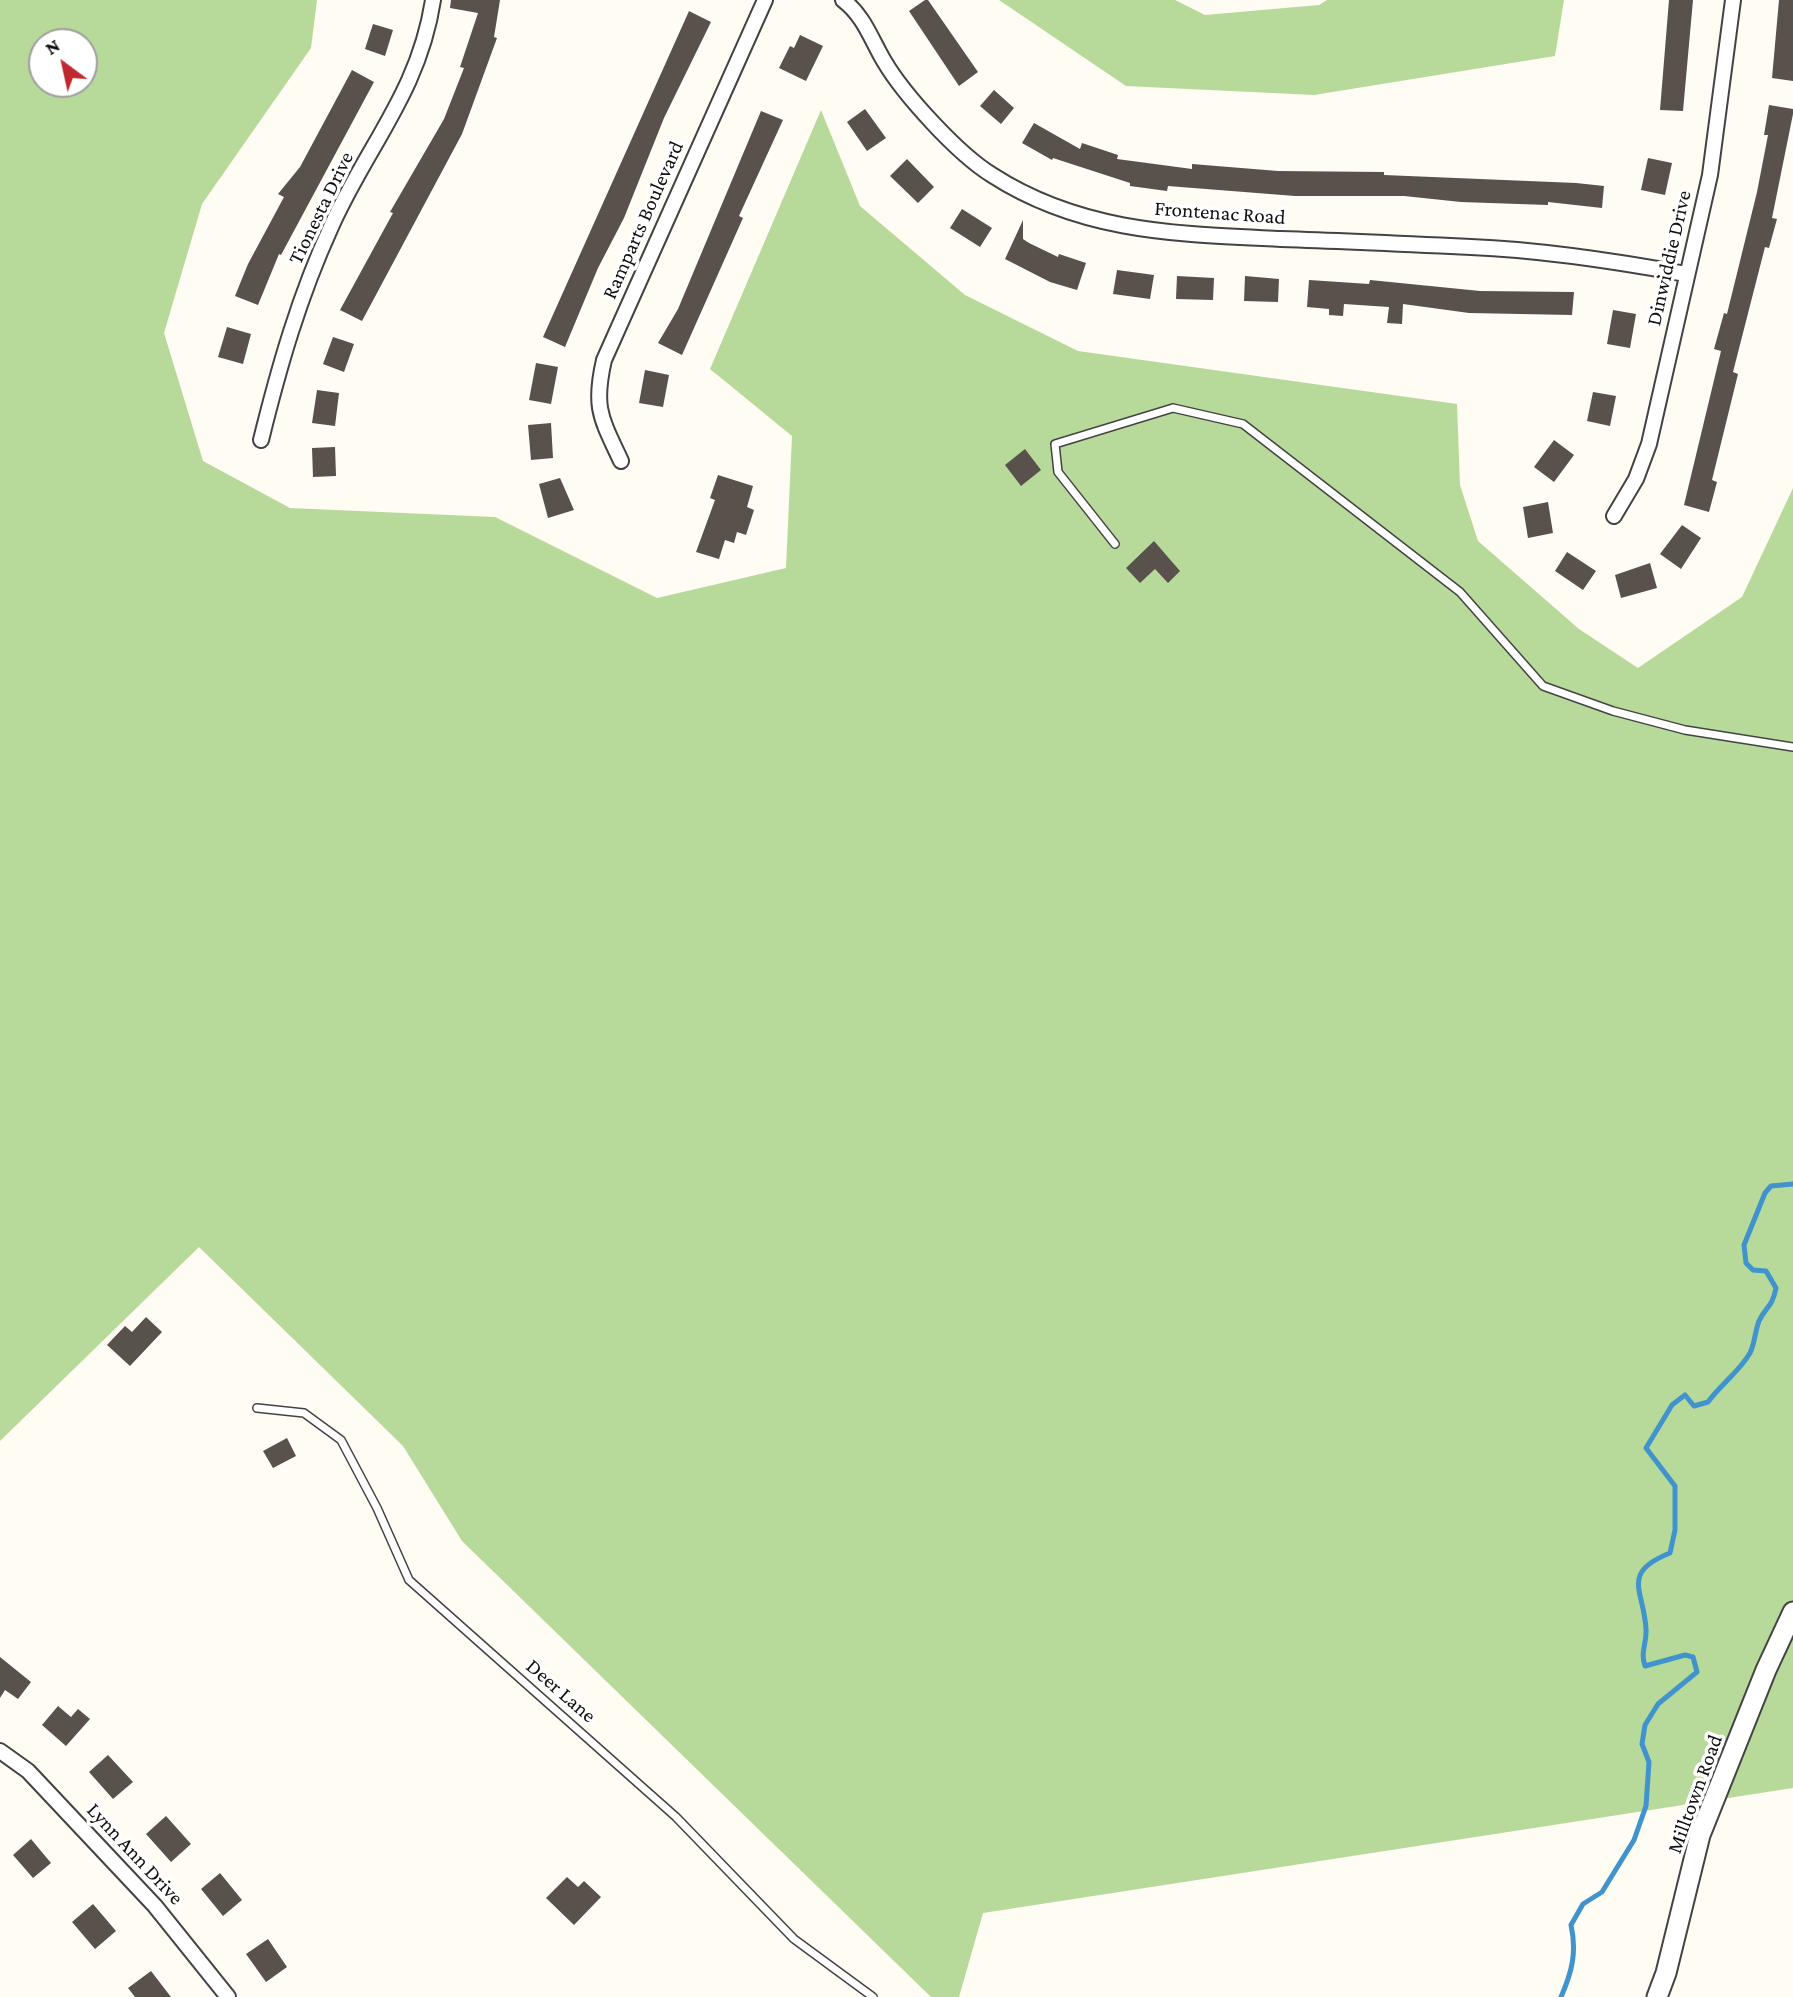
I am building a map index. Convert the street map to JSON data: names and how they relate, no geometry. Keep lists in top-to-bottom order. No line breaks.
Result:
{"streets":{"street":["Tionesta Drive","Frontenac Road","Ramparts Boulevard","Dinwiddie Drive","Milltown Road","Lynn Ann Drive"],"lane":["Deer Lane"]},"crossings":[["Frontenac Road","Dinwiddie Drive"]],"north":"top left"}
